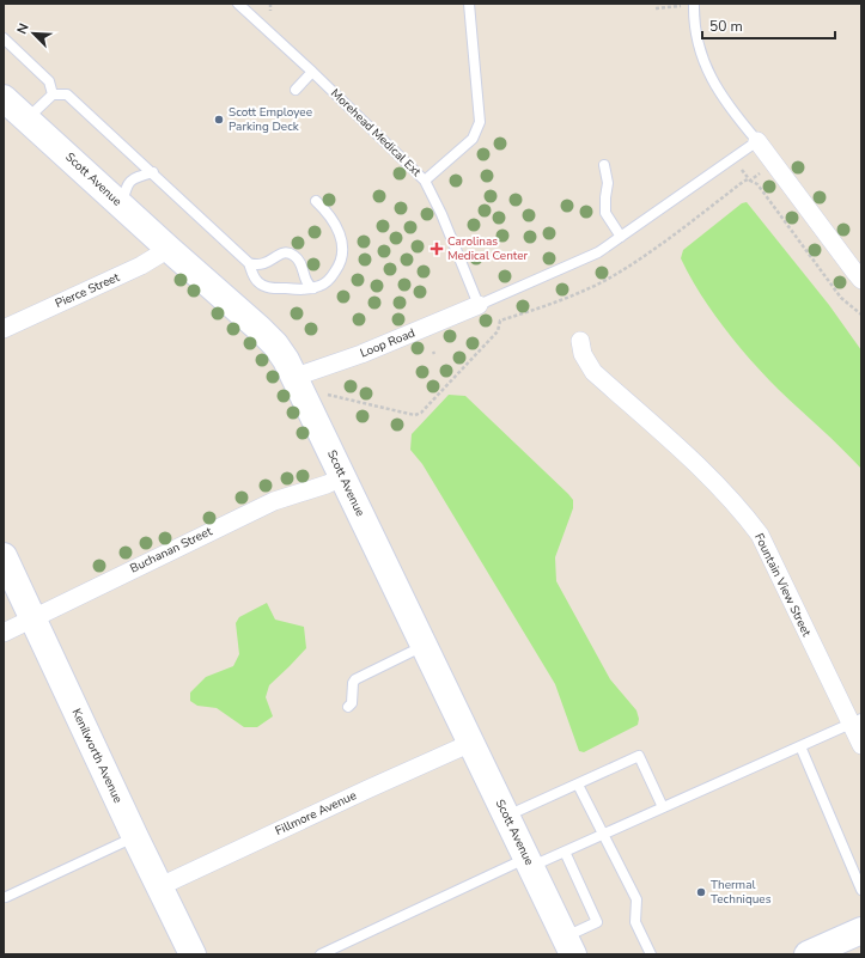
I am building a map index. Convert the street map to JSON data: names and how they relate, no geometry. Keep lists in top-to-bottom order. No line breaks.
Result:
{"streets":{"main road":["Scott Avenue","Kenilworth Avenue"],"street":["Pierce Street","Loop Road","Buchanan Street","Fountain View Street","Fillmore Avenue"],"lane":["Morehead Medical Ext"]},"crossings":[["Morehead Medical Ext","Loop Road"],["Scott Avenue","Pierce Street"],["Scott Avenue","Loop Road"],["Scott Avenue","Buchanan Street"],["Scott Avenue","Fillmore Avenue"],["Buchanan Street","Kenilworth Avenue"],["Kenilworth Avenue","Fillmore Avenue"]],"places":{"other":["Scott Employee Parking Deck","Thermal Techniques"],"health":["Carolinas Medical Center"]},"scale_bar":"50 m","north":"top left"}
